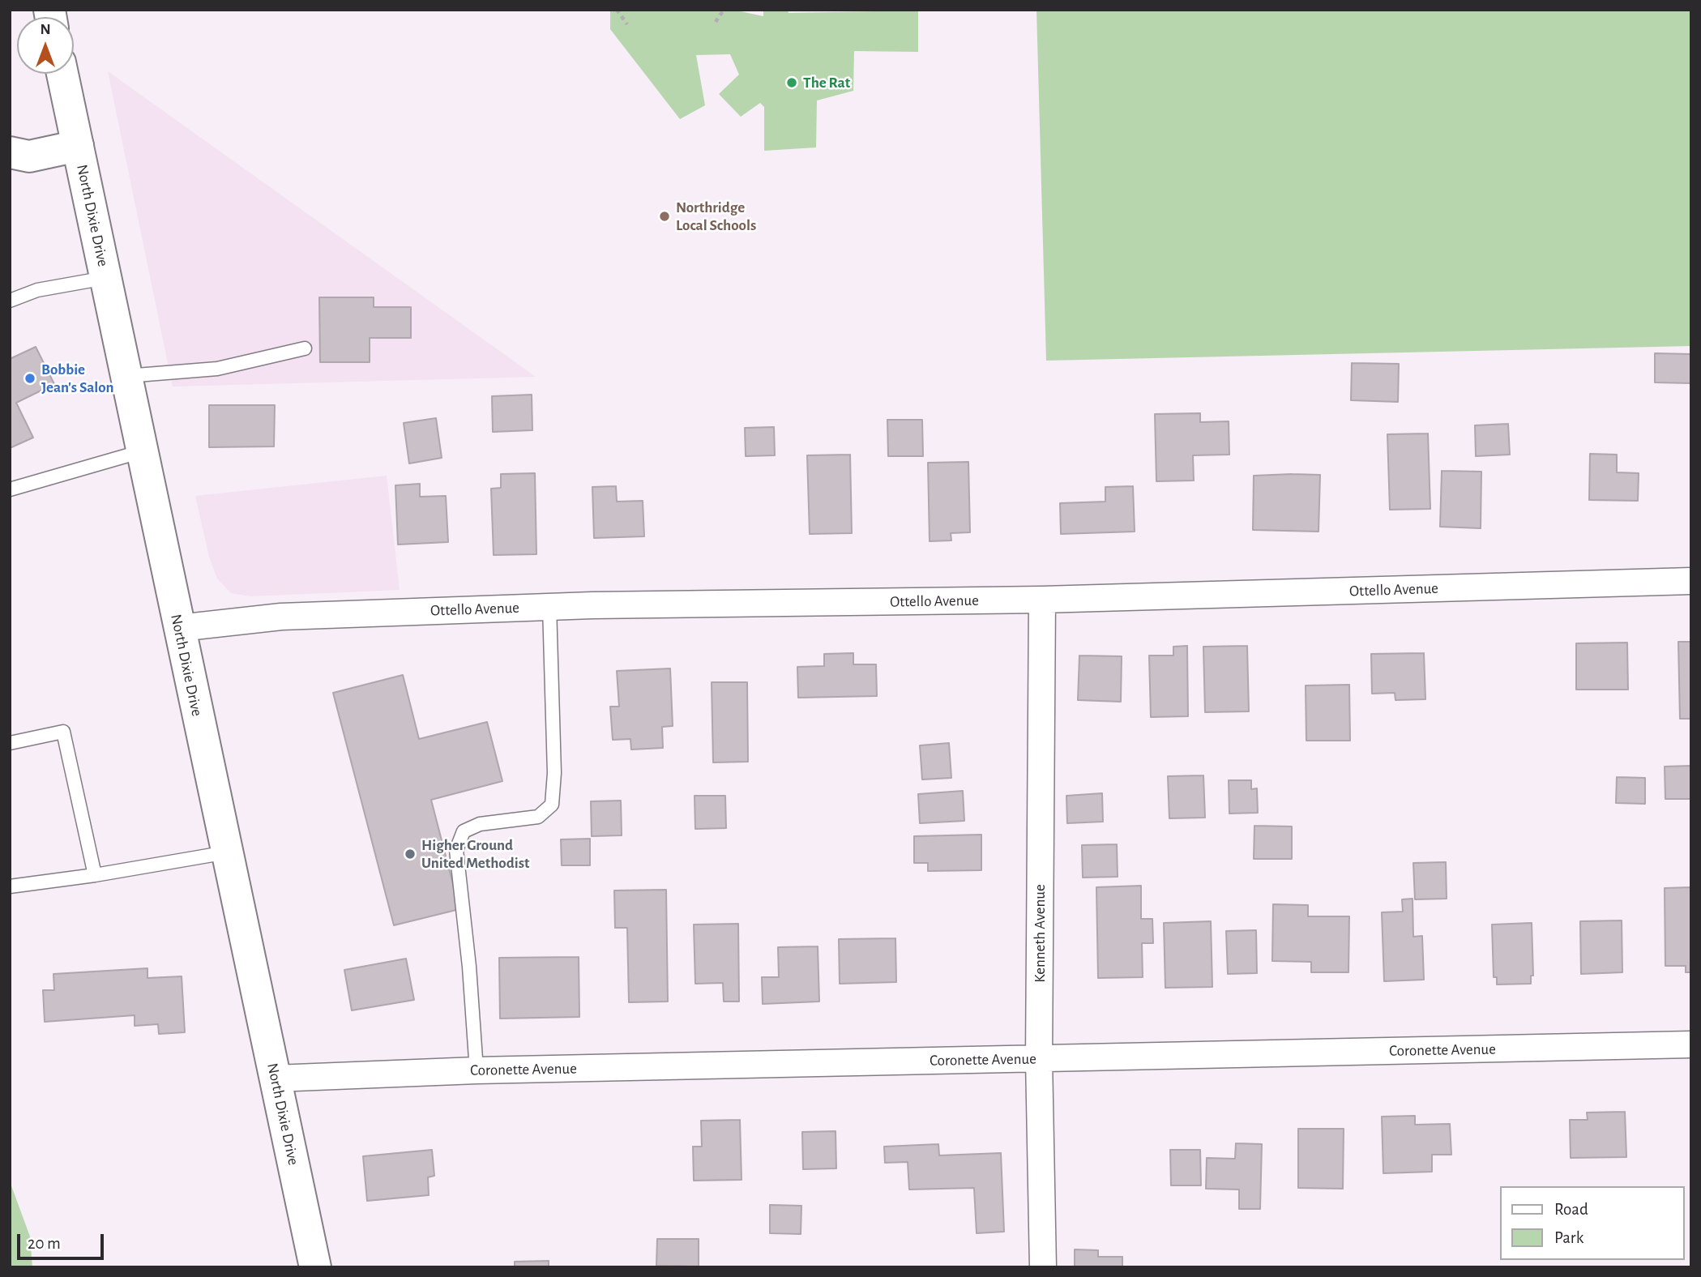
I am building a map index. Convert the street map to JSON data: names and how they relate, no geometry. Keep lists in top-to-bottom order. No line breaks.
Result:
{"streets":{"main road":["North Dixie Drive"],"street":["Ottello Avenue","Kenneth Avenue","Coronette Avenue"]},"crossings":[["North Dixie Drive","Ottello Avenue"],["North Dixie Drive","Coronette Avenue"],["Ottello Avenue","Kenneth Avenue"],["Kenneth Avenue","Coronette Avenue"]],"places":["The Rat","Northridge Local Schools","Bobbie Jean's Salon","Higher Ground United Methodist"],"legend":["Road","Park"],"scale_bar":"20 m","north":"top"}
